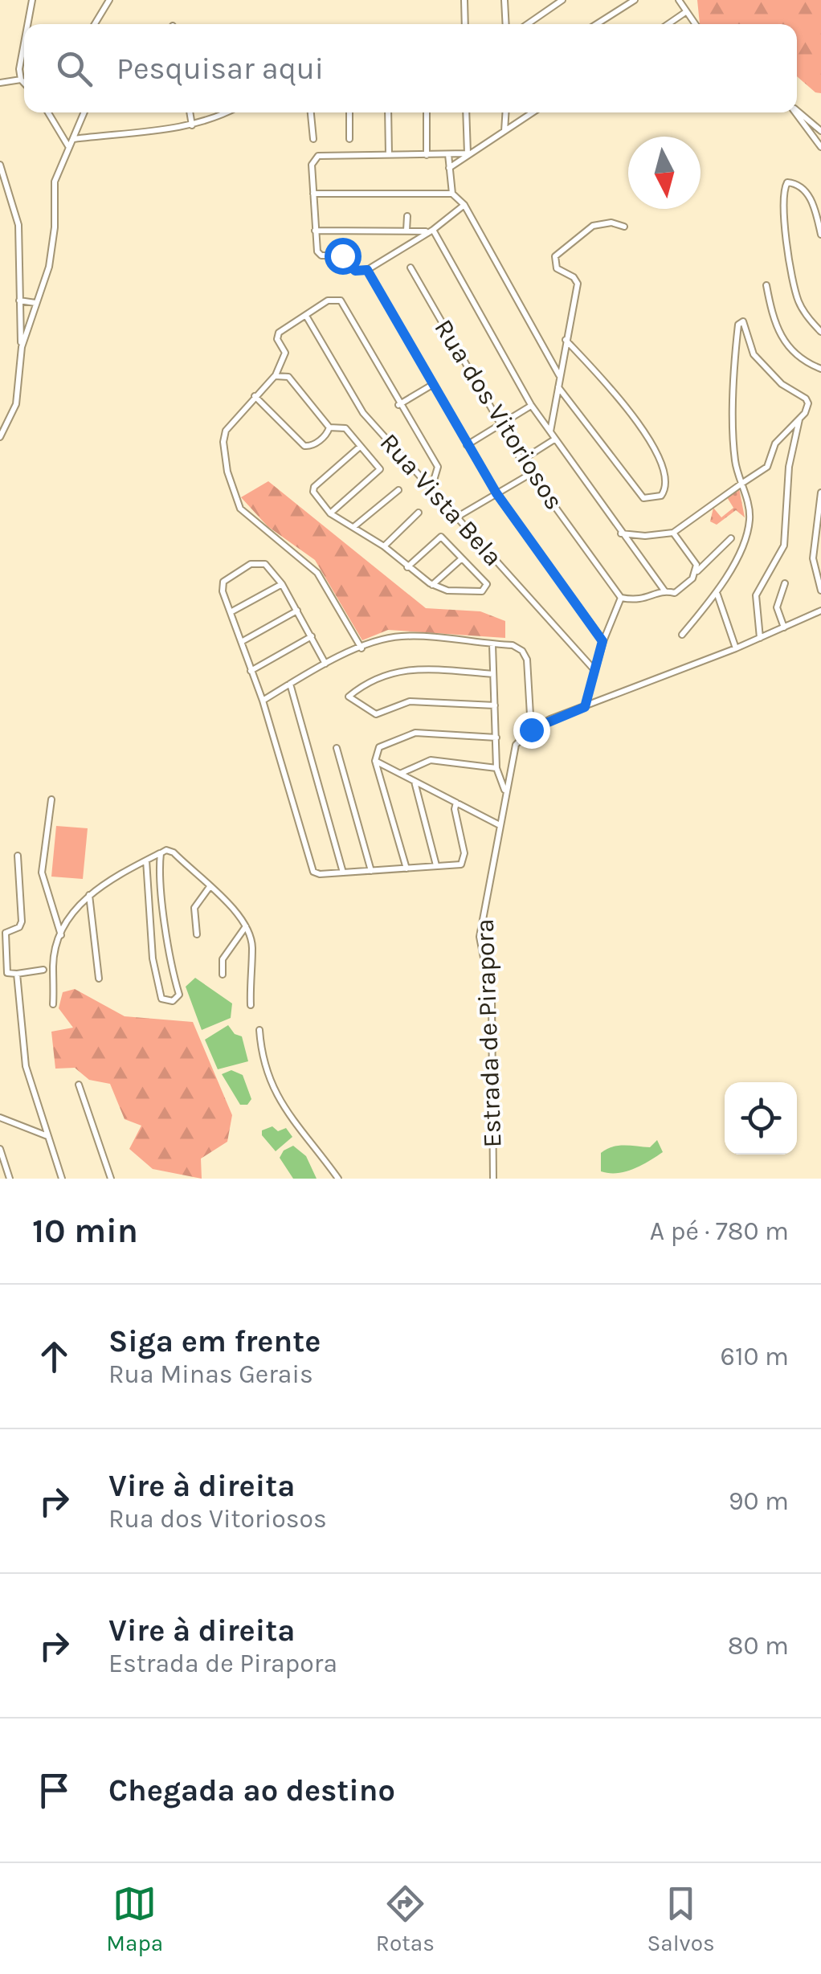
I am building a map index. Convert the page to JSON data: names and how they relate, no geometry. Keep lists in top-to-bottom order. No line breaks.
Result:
{"streets":{"street":["Rua dos Vitoriosos","Rua Vista Bela","Estrada de Pirapora"]},"north":"bottom","page":{"search":"Pesquisar aqui","heading":["10 min","A pé · 780 m"],"list":[["Siga em frente","Rua Minas Gerais","610 m"],["Vire à direita","Rua dos Vitoriosos","90 m"],["Vire à direita","Estrada de Pirapora","80 m"],"Chegada ao destino"],"nav":["Mapa","Rotas","Salvos"]}}
